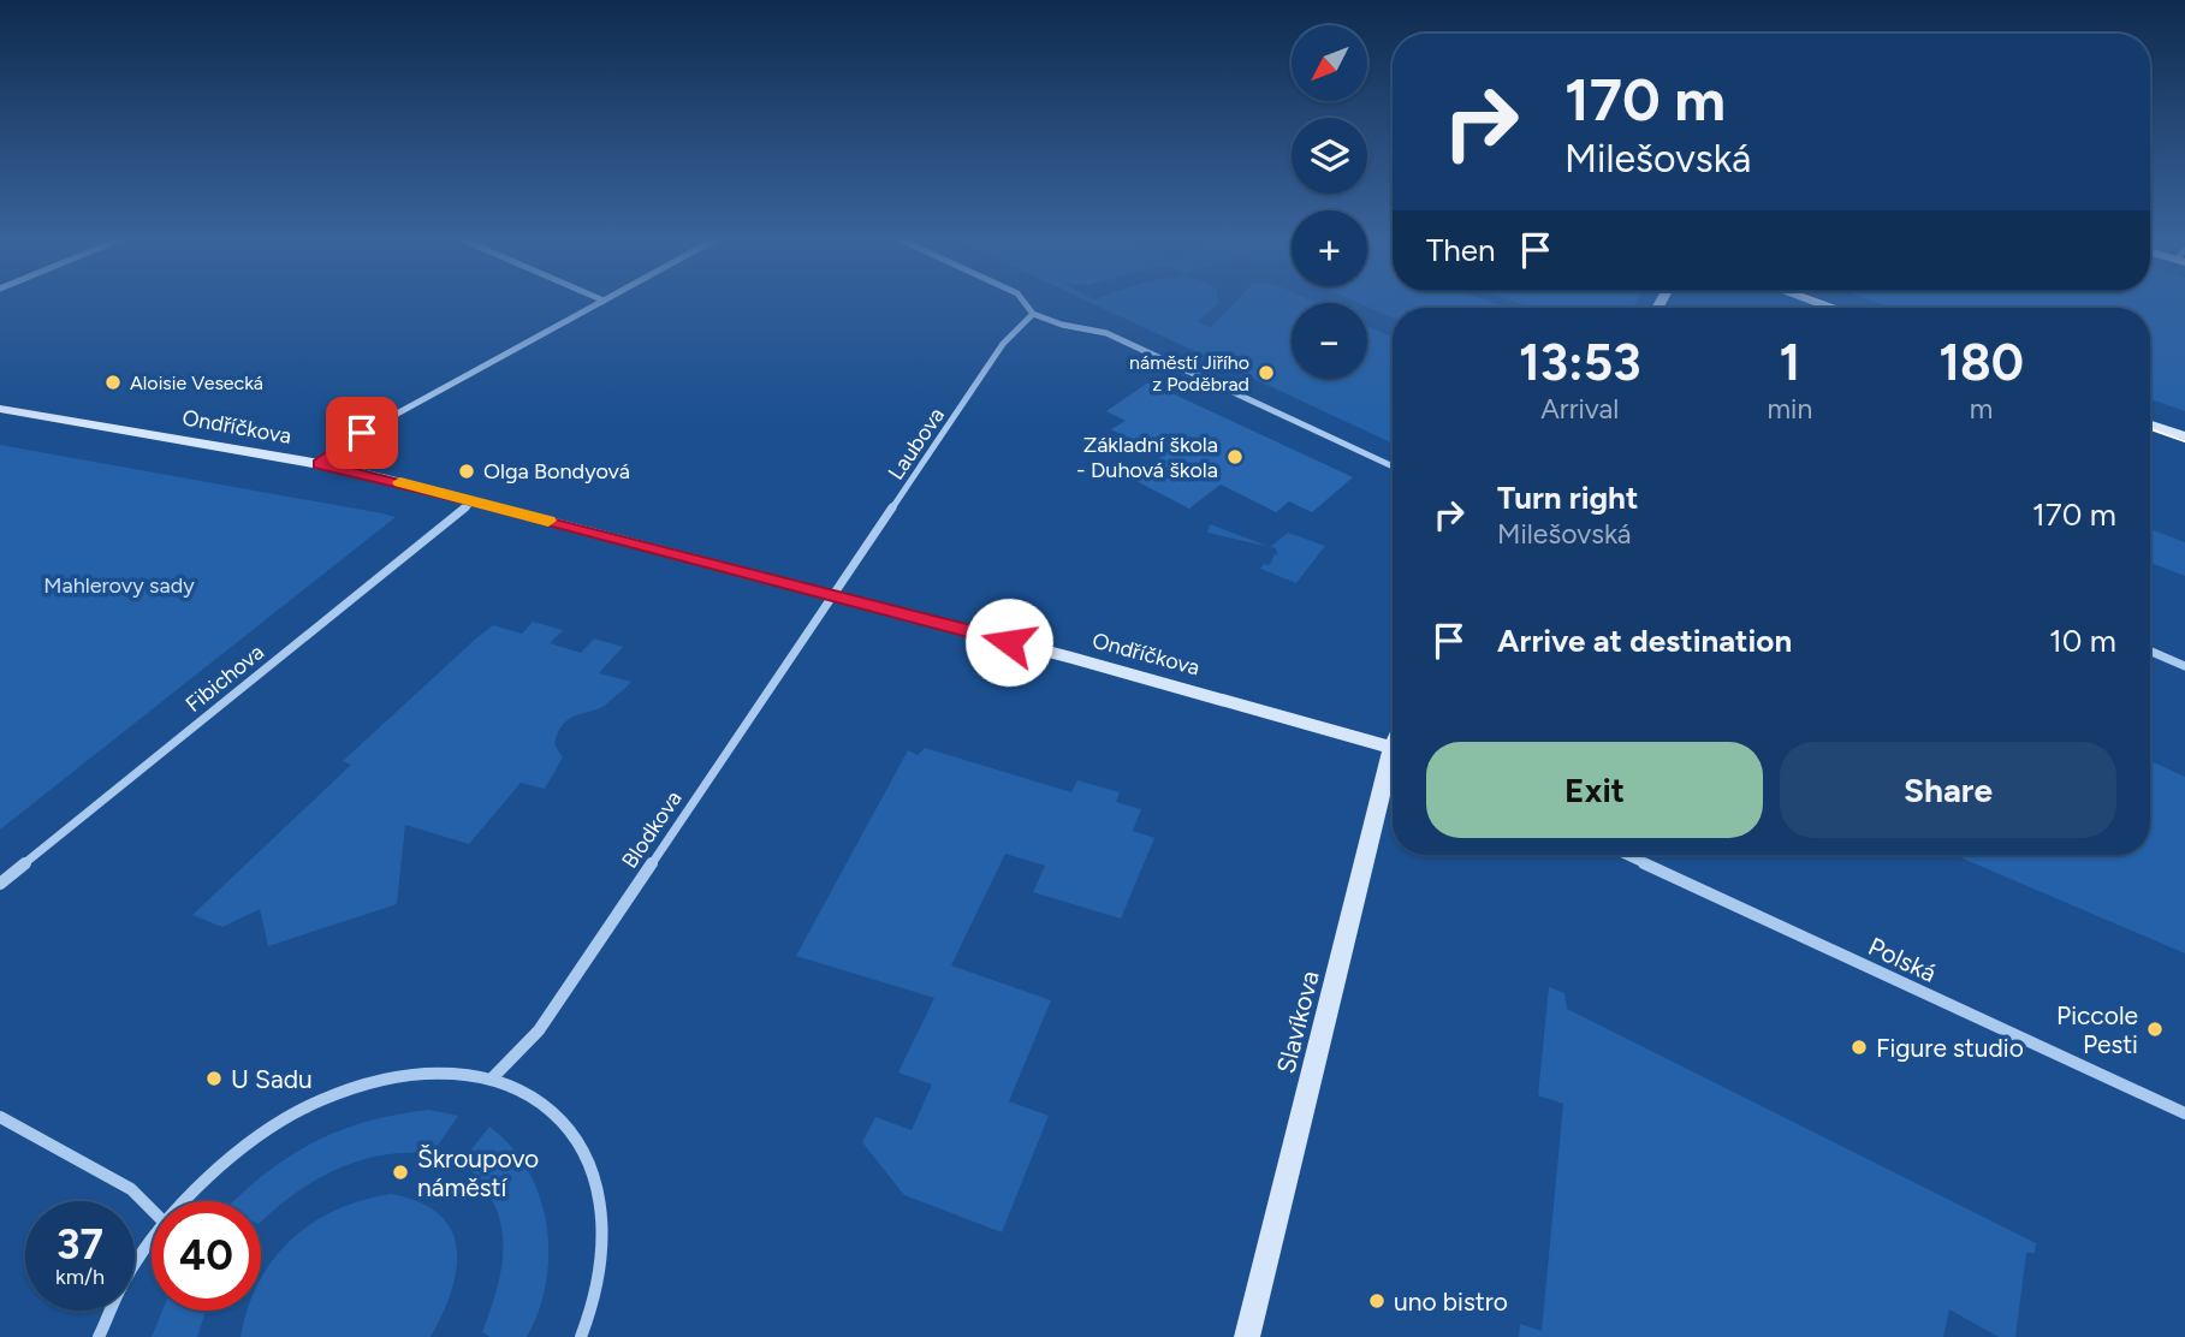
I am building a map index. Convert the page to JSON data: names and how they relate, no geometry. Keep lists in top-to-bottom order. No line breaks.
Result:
{"streets":{"street":["Ondříčkova","Laubova","Fibichova","Blodkova","Polská","Slavíkova"]},"crossings":[["Ondříčkova","Laubova"],["Ondříčkova","Fibichova"],["Ondříčkova","Blodkova"],["Laubova","Blodkova"]],"parks":["Mahlerovy sady"],"places":["náměstí Jiřího z Poděbrad","Aloisie Vesecká","Základní škola - Duhová škola","Olga Bondyová","Piccole Pesti","Figure studio","U Sadu","Škroupovo náměstí","uno bistro"],"north":"bottom left","page":{"map_buttons":["+","−"],"turn":["170 m","Milešovská"],"then":"Then","eta":["13:53","Arrival","1","min","180","m"],"list":[{"name":"Turn right","note":"Milešovská","value":"170 m"},{"name":"Arrive at destination","value":"10 m"}],"buttons":["Exit","Share"],"speed":"37 km/h","limit":"40"}}
